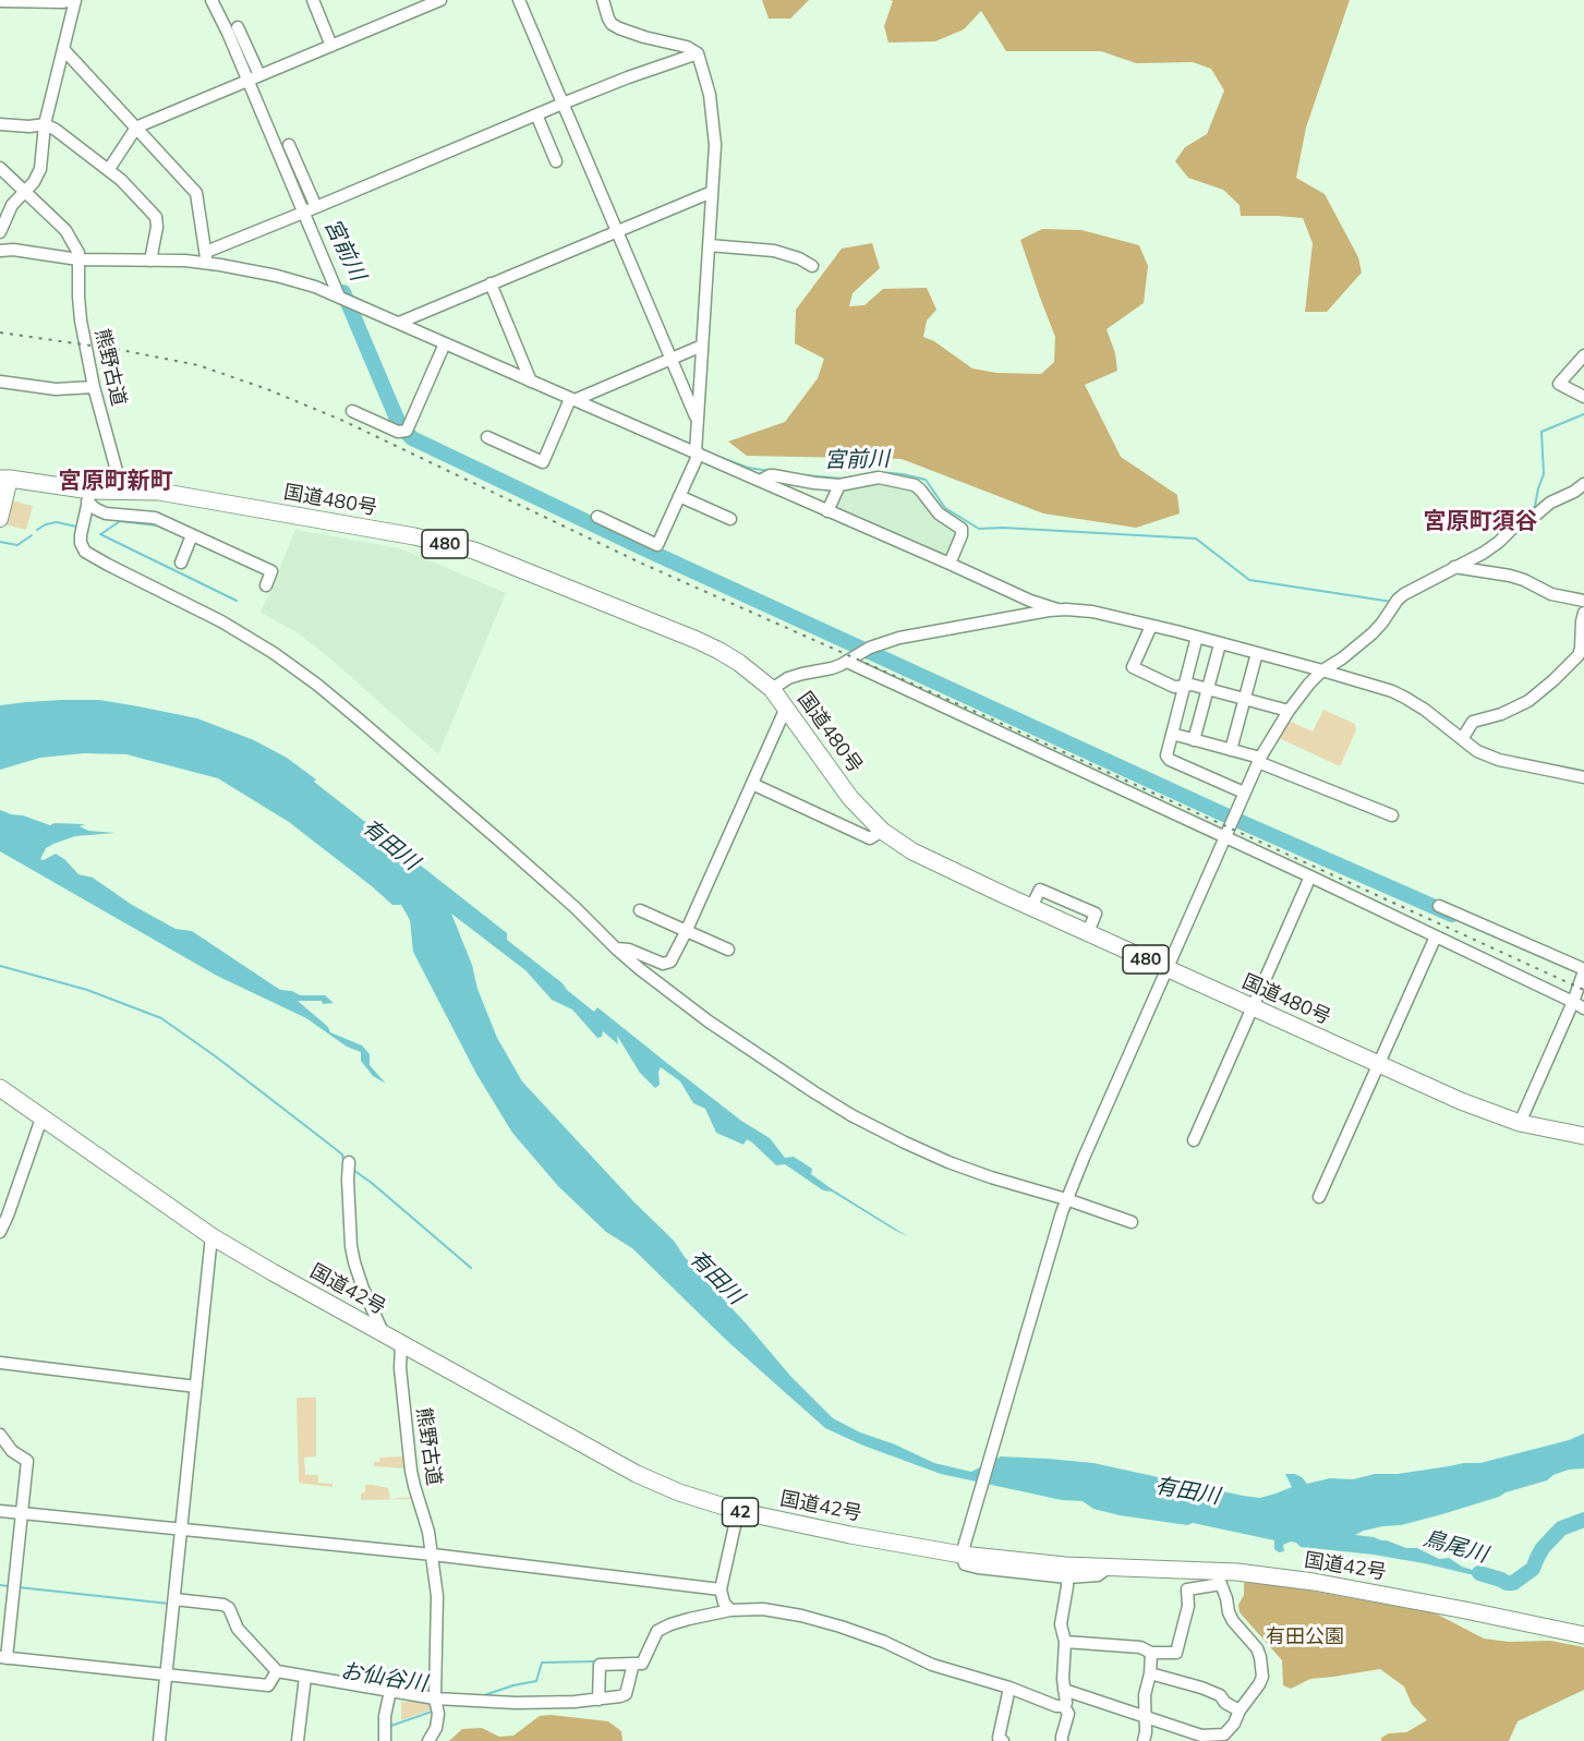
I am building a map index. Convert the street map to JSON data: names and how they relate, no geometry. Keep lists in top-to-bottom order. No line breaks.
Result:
{"streets":{"highway":["国道480号","480","国道42号","42"],"street":["熊野古道"]},"crossings":[["熊野古道","国道42号"]],"districts":["宮原町新町","宮原町須谷"],"water":["宮前川","有田川","鳥尾川","お仙谷川"],"parks":["有田公園"]}
